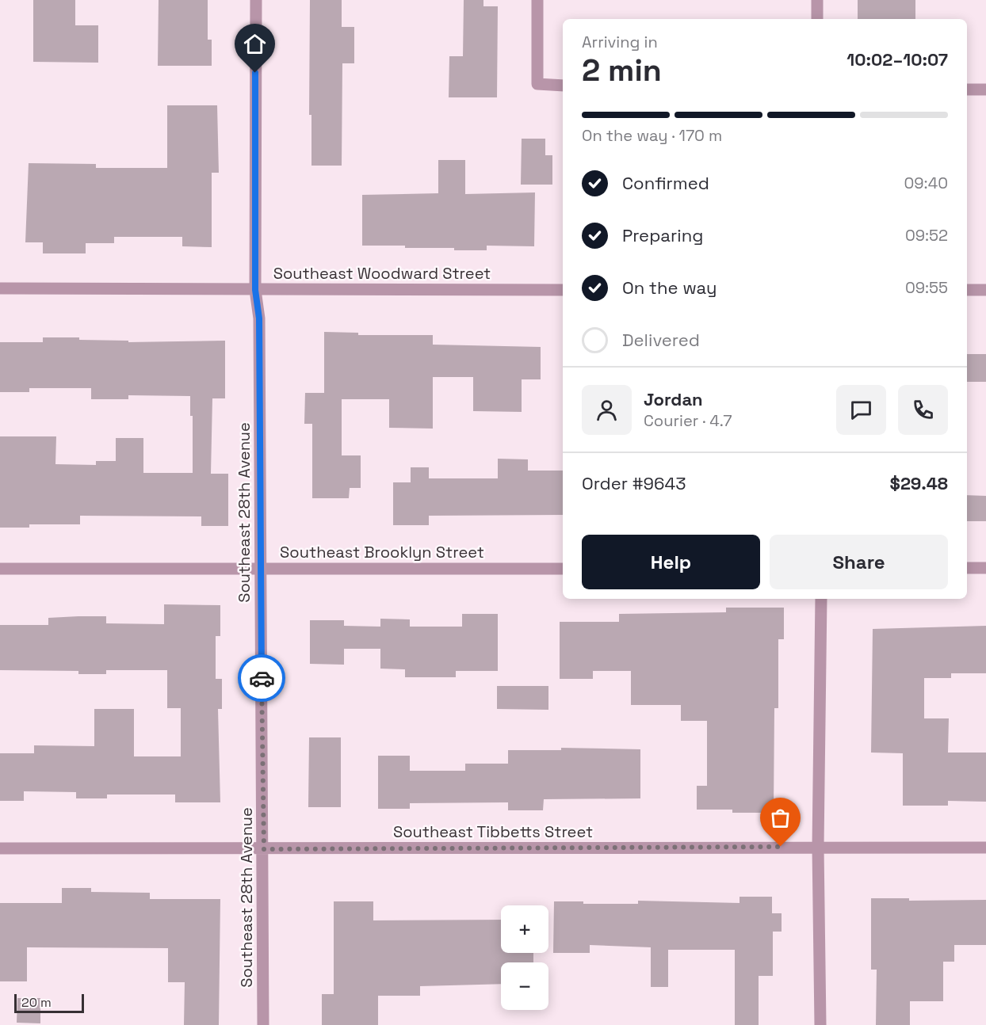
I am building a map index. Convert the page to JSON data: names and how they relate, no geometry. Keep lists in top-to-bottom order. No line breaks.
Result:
{"streets":{"street":["Southeast Woodward Street","Southeast 28th Avenue","Southeast Brooklyn Street","Southeast Tibbetts Street"]},"crossings":[["Southeast Woodward Street","Southeast 28th Avenue"],["Southeast 28th Avenue","Southeast Brooklyn Street"],["Southeast 28th Avenue","Southeast Tibbetts Street"]],"scale_bar":"20 m","page":{"heading":["2 min","Arriving in","10:02–10:07"],"panel":["Jordan","Courier · 4.7","Order #9643","$29.48"],"bar":"On the way · 170 m","list":[["Confirmed","09:40"],["Preparing","09:52"],["On the way","09:55"],"Delivered"],"buttons":["Help","Share"],"map_buttons":["+","−"],"scale":"20 m"}}
